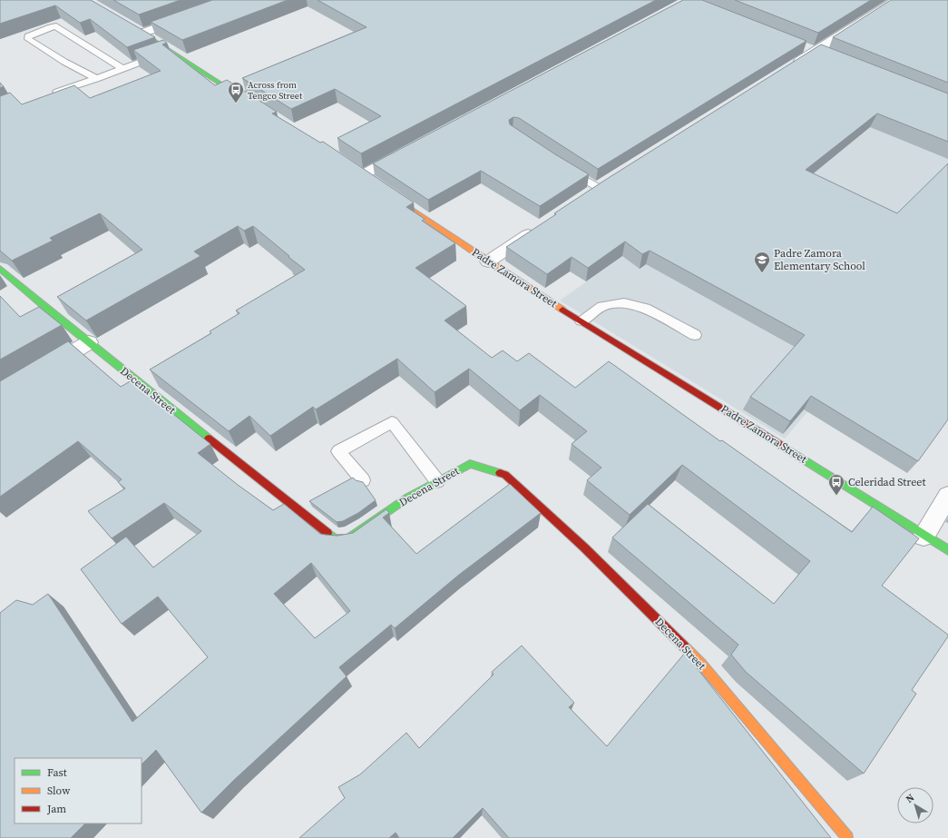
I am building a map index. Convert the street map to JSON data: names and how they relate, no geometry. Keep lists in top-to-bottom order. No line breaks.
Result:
{"streets":{"street":["Padre Zamora Street","Decena Street"]},"places":{"bus stop":["Across from Tengco Street","Celeridad Street"],"school or university":["Padre Zamora Elementary School"]},"legend":["Fast","Slow","Jam"],"north":"top left"}
